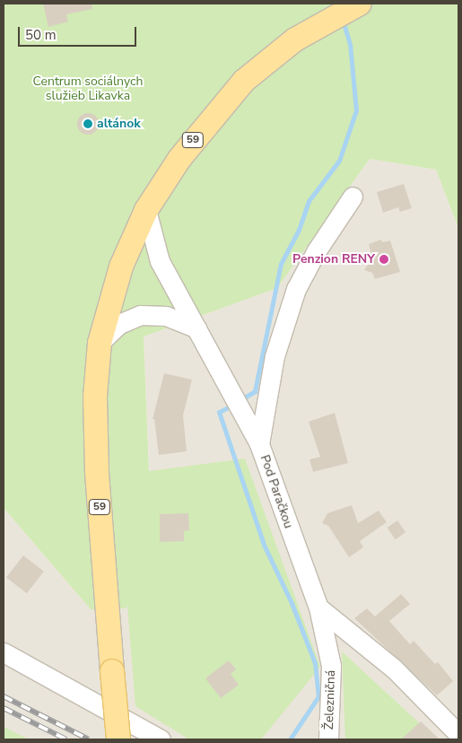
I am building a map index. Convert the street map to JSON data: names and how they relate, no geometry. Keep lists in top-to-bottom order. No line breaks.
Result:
{"streets":{"main road":["59"],"street":["Pod Paračkou","Železničná"]},"crossings":[["59","Pod Paračkou"],["Pod Paračkou","Železničná"]],"parks":["Centrum sociálnych služieb Likavka"],"places":["altánok","Penzion RENY"],"scale_bar":"50 m"}
